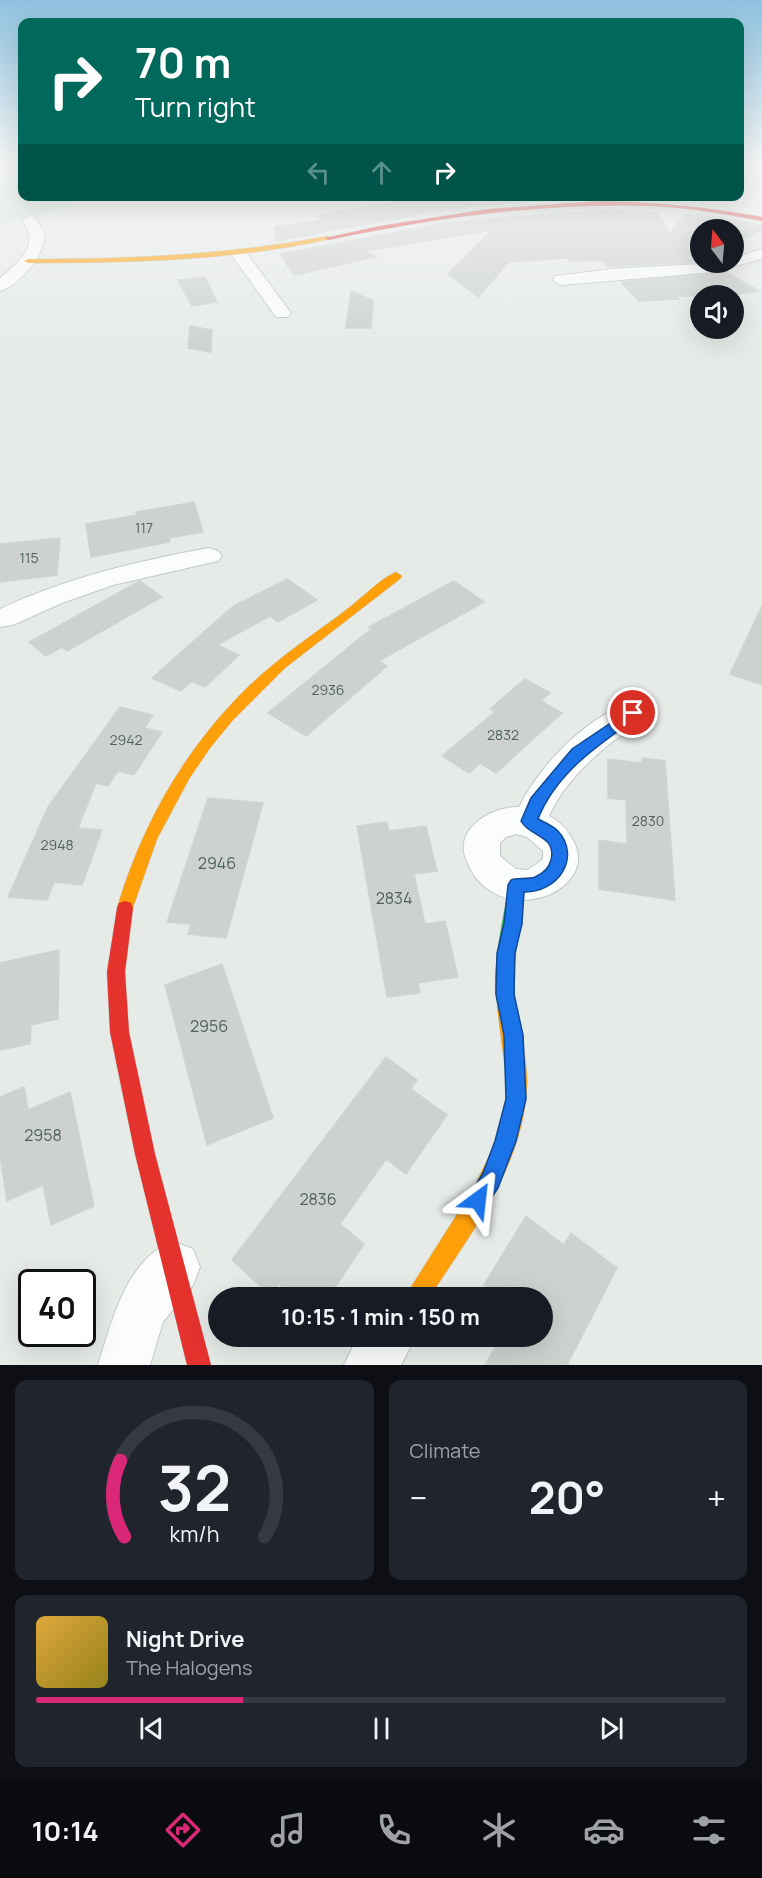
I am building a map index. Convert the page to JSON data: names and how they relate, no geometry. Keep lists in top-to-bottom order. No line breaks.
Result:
{"house_numbers":["117","115","2936","2832","2942","2830","2948","2946","2834","2956","2958","2836"],"north":"top","page":{"turn":["70 m","Turn right"],"limit":"40","trip":"10:15 · 1 min · 150 m","tile":"Climate","heat":["−","20°","+"],"song":["Night Drive","The Halogens"],"tabs":"10:14","gauge":["32","km/h"]}}
